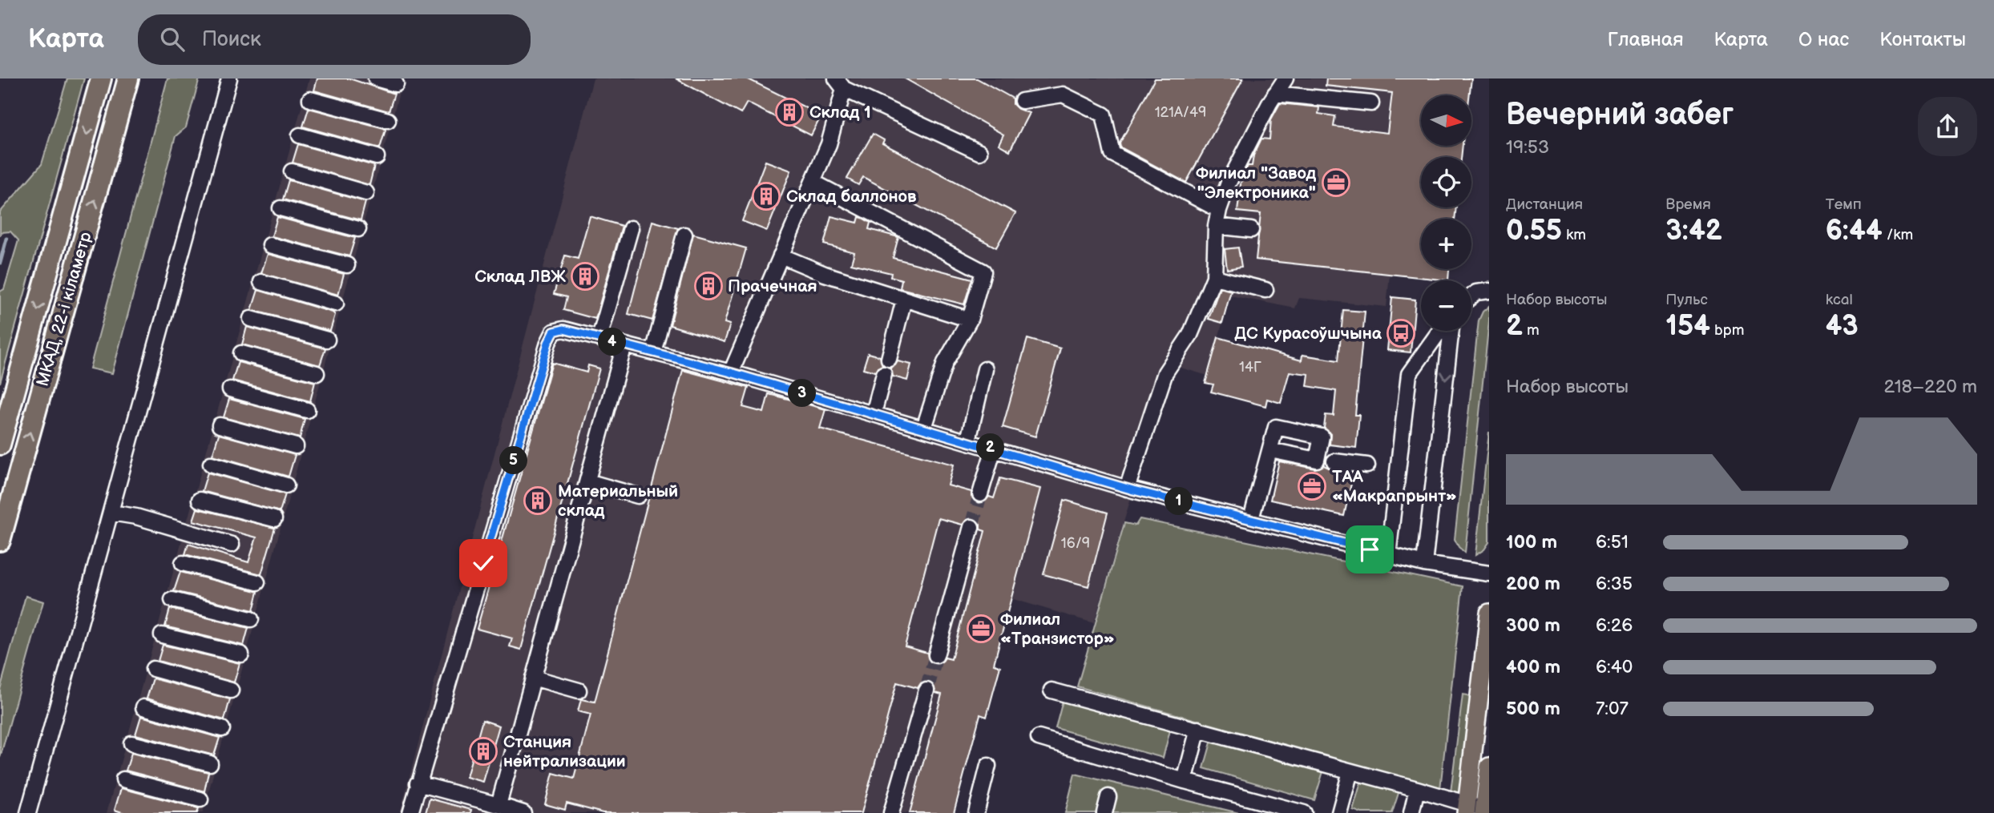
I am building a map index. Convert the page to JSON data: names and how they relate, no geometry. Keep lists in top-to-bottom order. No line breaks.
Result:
{"streets":{"highway":["МКАД, 22-і кіламетр"]},"places":{"building":["Склад 1","Склад баллонов","Склад ЛВЖ","Прачечная","Материальный склад","Станция нейтрализации"],"office":["Филиал \"Завод \"Электроника\"","ТАА «Макрапрынт»","Филиал «Транзистор»"],"bus stop":["ДС Курасоўшчына"]},"house_numbers":["121А/49","14Г","16/9"],"north":"right","page":{"header":"Карта","search":"Поиск","nav":["Главная","Карта","О нас","Контакты"],"heading":["Вечерний забег","19:53"],"map_buttons":["+","−"],"stats":[["Дистанция","0.55 km"],["Время","3:42"],["Темп","6:44 /km"],["Набор высоты","2 m"],["Пульс","154 bpm"],["kcal","43"]],"pins":["4","3","2","5","1"],"chart":["Набор высоты","218–220 m"],"list":[{"name":"100 m","note":"6:51"},{"name":"200 m","note":"6:35"},{"name":"300 m","note":"6:26"},{"name":"400 m","note":"6:40"},{"name":"500 m","note":"7:07"}]}}
